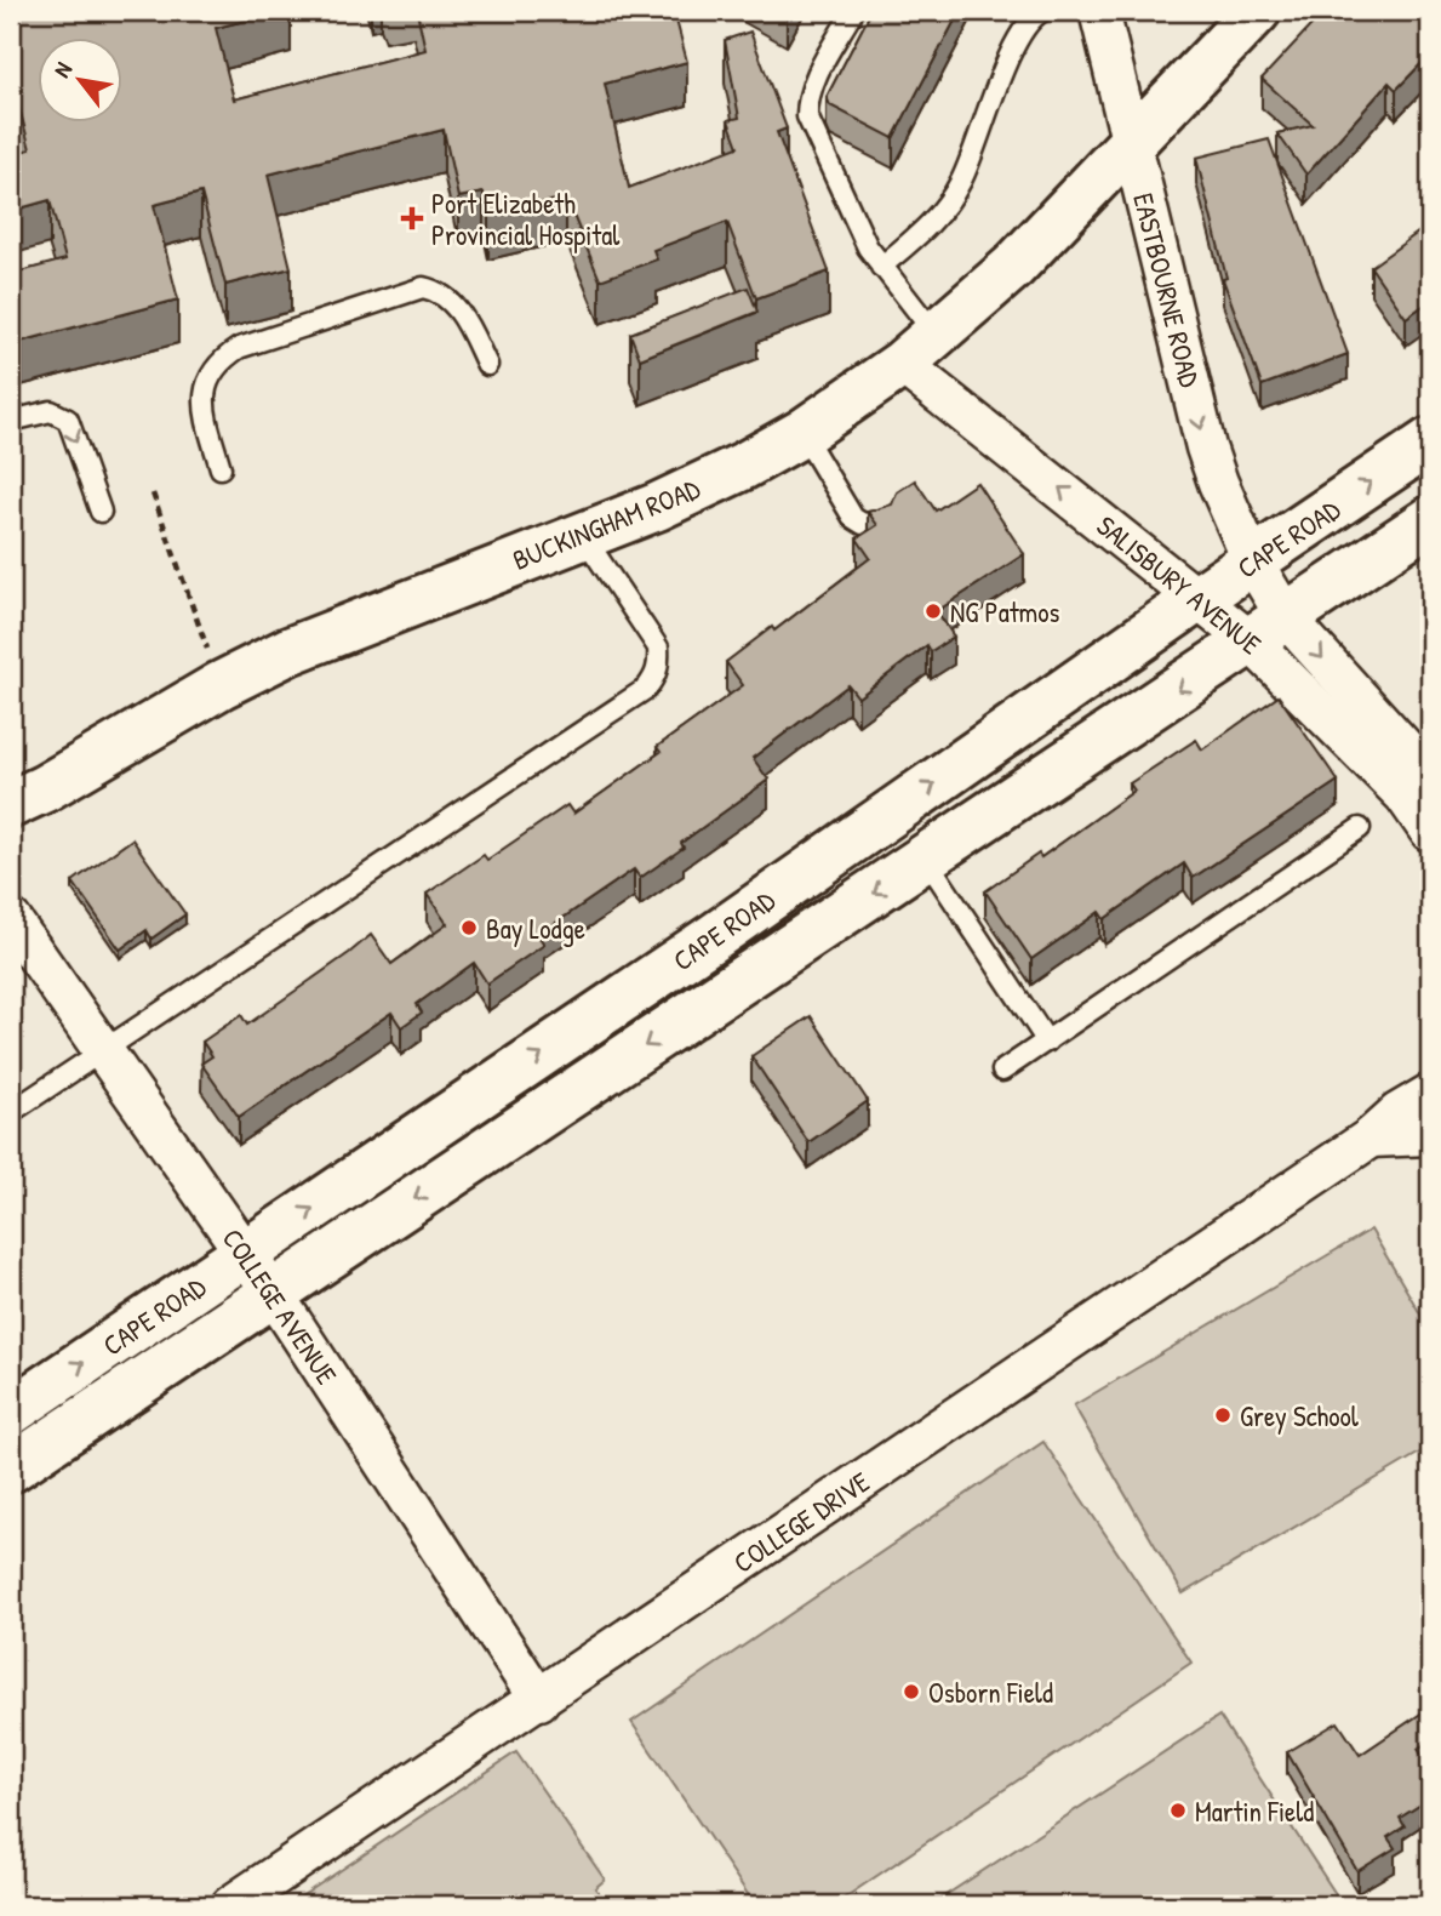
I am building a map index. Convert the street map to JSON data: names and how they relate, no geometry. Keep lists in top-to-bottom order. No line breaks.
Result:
{"streets":{"main road":["BUCKINGHAM ROAD","CAPE ROAD"],"street":["EASTBOURNE ROAD","SALISBURY AVENUE","COLLEGE AVENUE","COLLEGE DRIVE"]},"crossings":[["EASTBOURNE ROAD","BUCKINGHAM ROAD"],["EASTBOURNE ROAD","CAPE ROAD"],["EASTBOURNE ROAD","SALISBURY AVENUE"],["BUCKINGHAM ROAD","SALISBURY AVENUE"],["CAPE ROAD","SALISBURY AVENUE"],["CAPE ROAD","COLLEGE AVENUE"],["COLLEGE AVENUE","COLLEGE DRIVE"]],"one_way":["EASTBOURNE ROAD"],"places":{"health":["Port Elizabeth Provincial Hospital"],"other":["NG Patmos","Bay Lodge","Grey School","Osborn Field","Martin Field"]},"north":"top left"}
